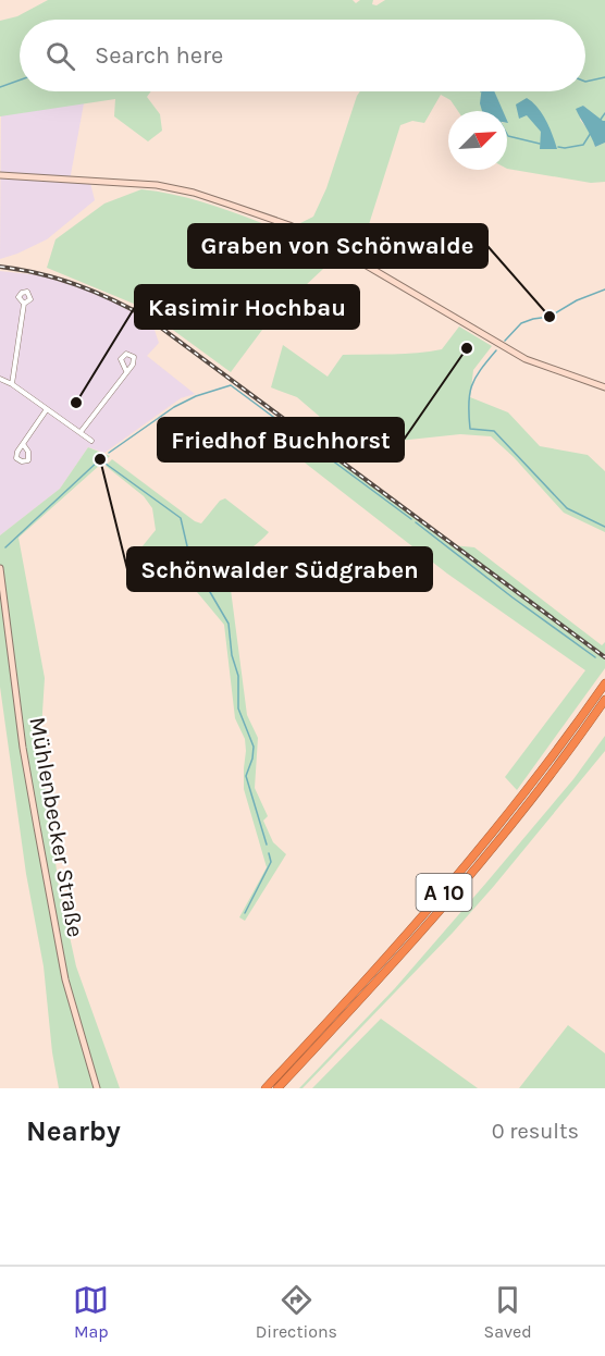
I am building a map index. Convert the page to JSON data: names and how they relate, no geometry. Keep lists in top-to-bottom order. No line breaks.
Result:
{"streets":{"highway":["A 10"],"main road":["Mühlenbecker Straße"]},"places":["Graben von Schönwalde","Friedhof Buchhorst","Kasimir Hochbau","Schönwalder Südgraben"],"north":"top right","page":{"search":"Search here","heading":["Nearby","0 results"],"nav":["Map","Directions","Saved"]}}
